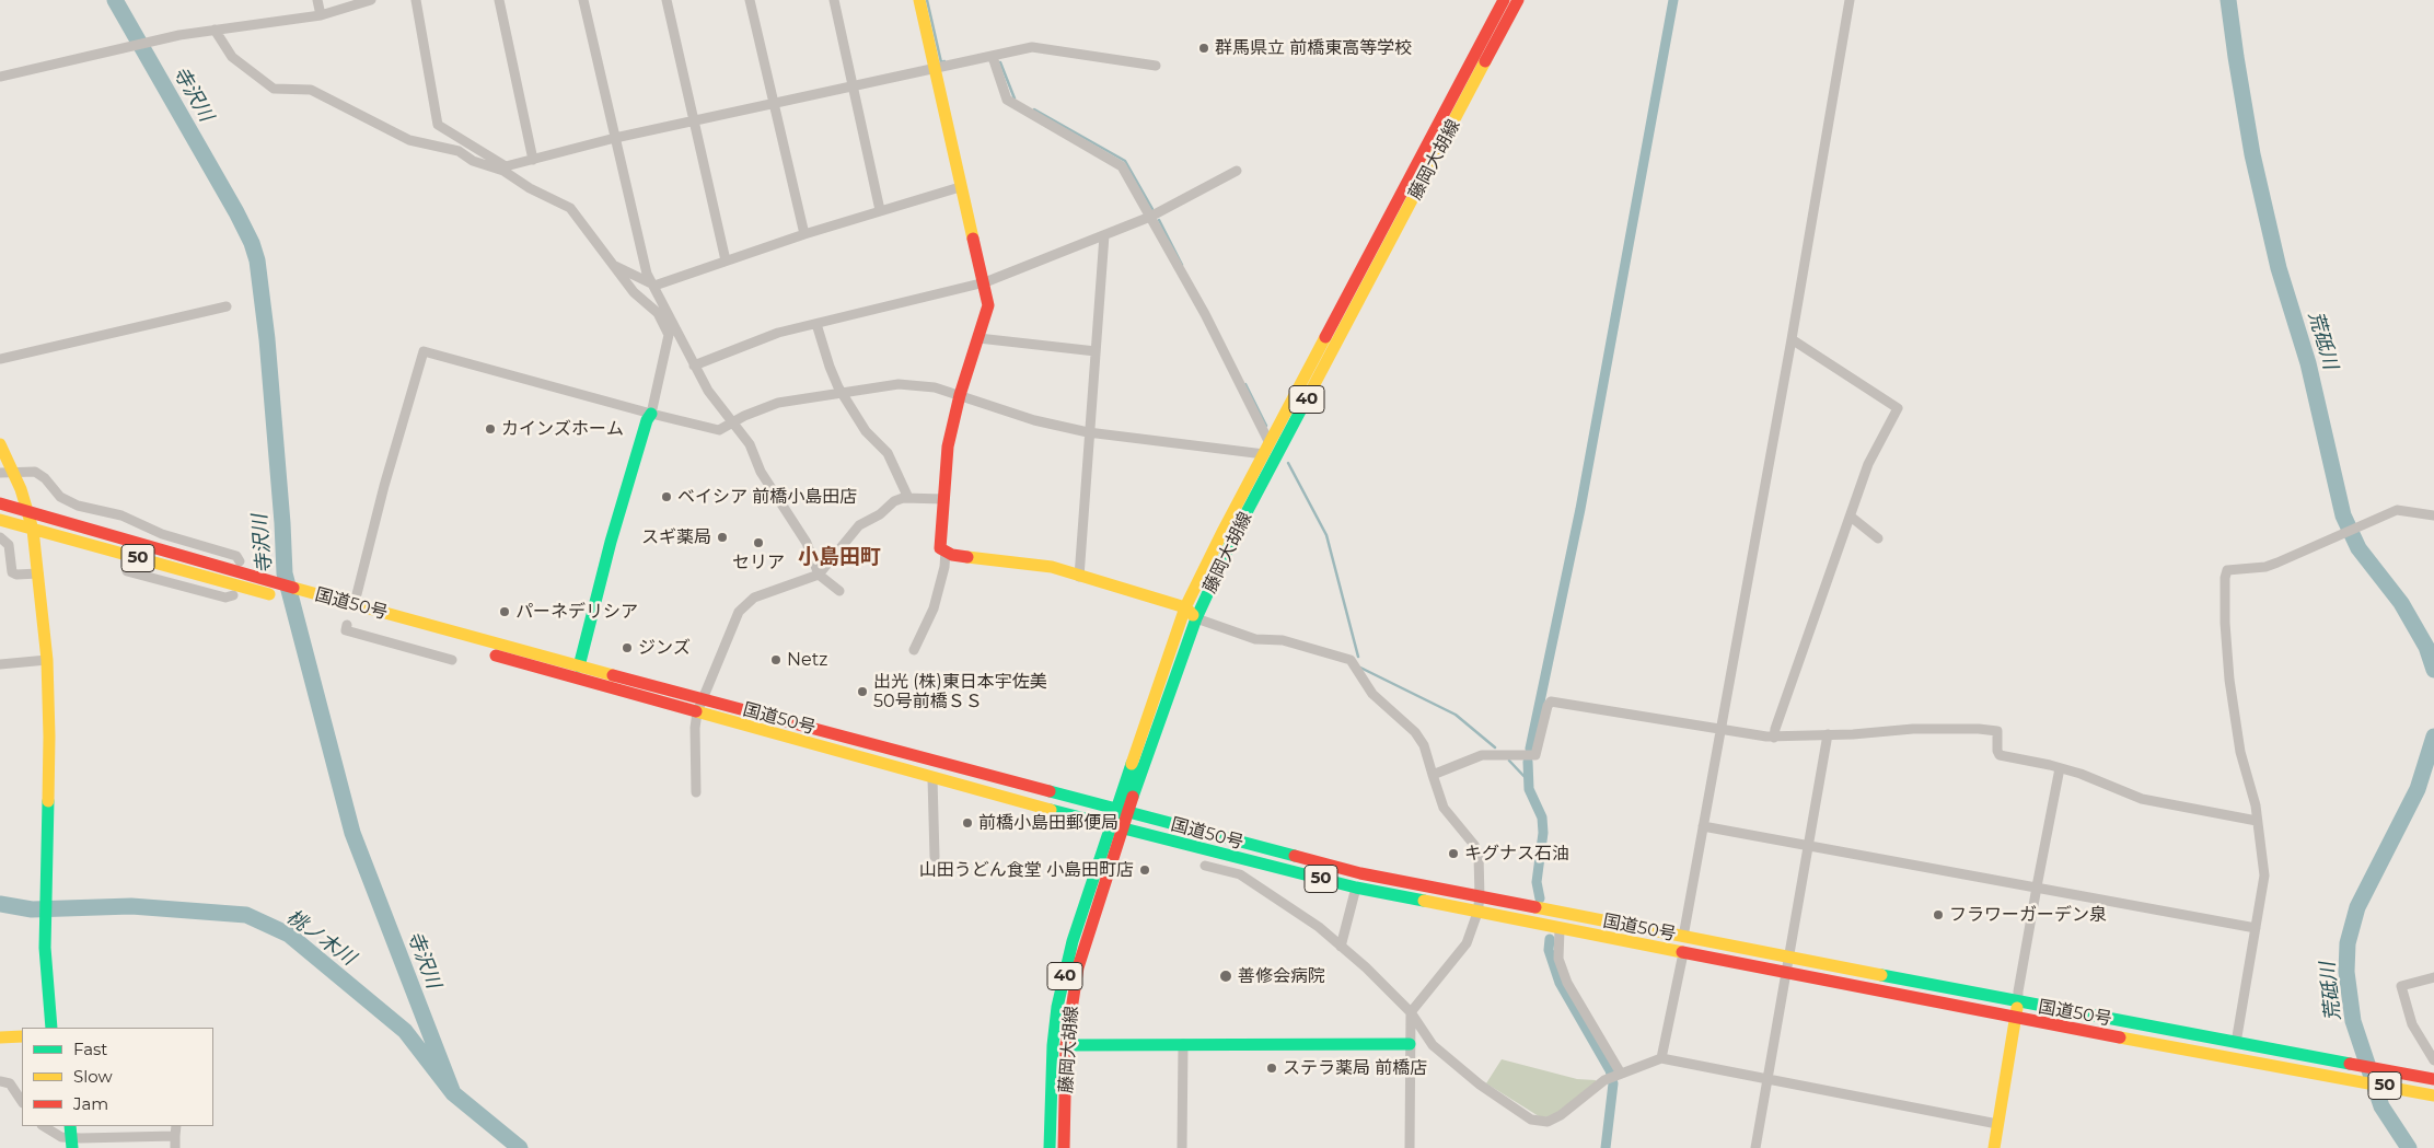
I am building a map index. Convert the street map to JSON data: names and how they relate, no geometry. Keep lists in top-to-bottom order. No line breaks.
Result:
{"streets":{"main road":["藤岡大胡線","40","50","国道50号"]},"crossings":[["藤岡大胡線","国道50号"]],"districts":["小島田町"],"water":["寺沢川","荒砥川","桃ノ木川"],"places":["群馬県立 前橋東高等学校","カインズホーム","ベイシア 前橋小島田店","スギ薬局","セリア","パーネデリシア","ジンズ","Netz","出光 (株)東日本宇佐美 50号前橋ＳＳ","前橋小島田郵便局","キグナス石油","山田うどん食堂 小島田町店","フラワーガーデン泉","善修会病院","ステラ薬局 前橋店"],"legend":["Fast","Slow","Jam"]}
